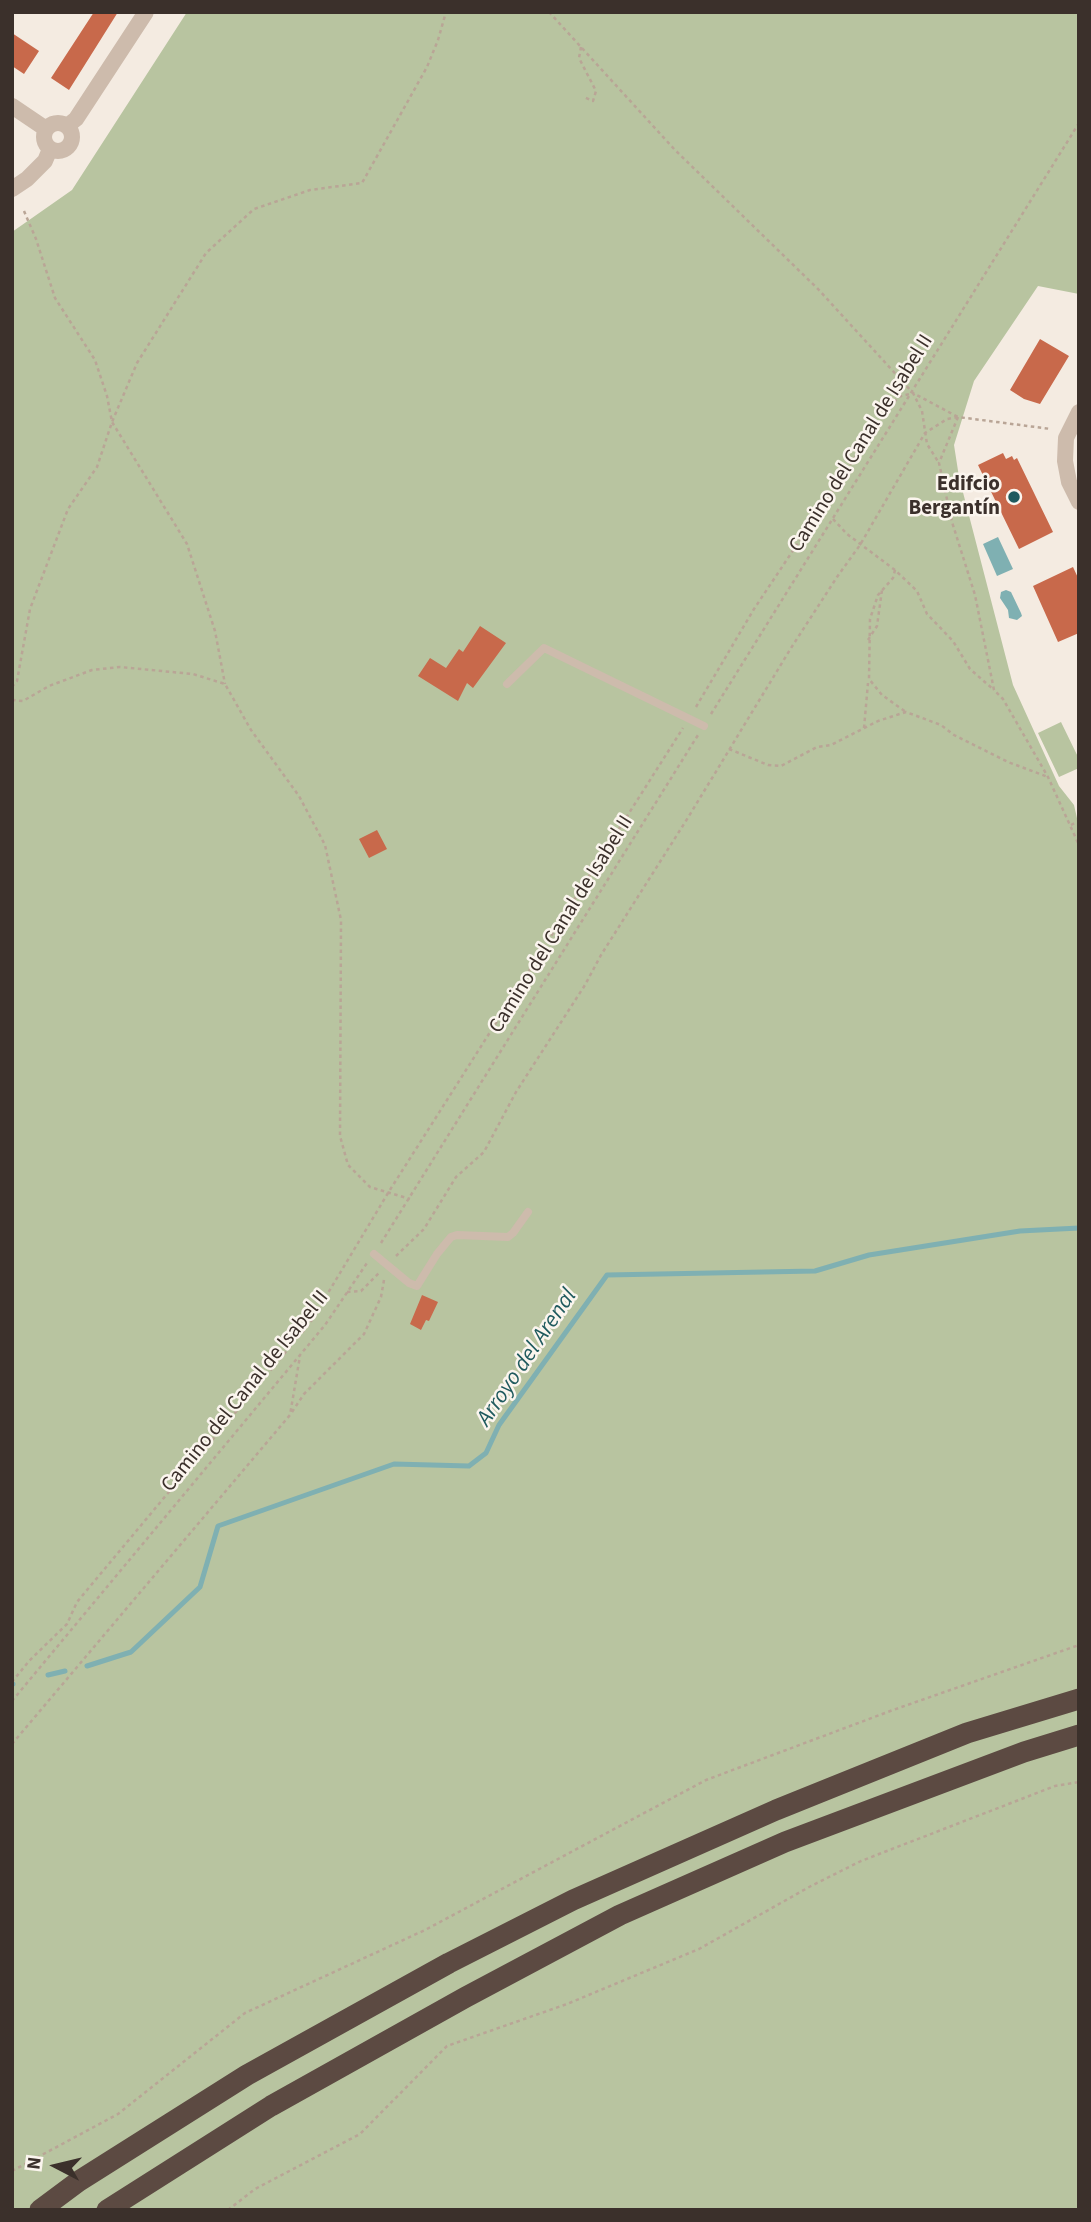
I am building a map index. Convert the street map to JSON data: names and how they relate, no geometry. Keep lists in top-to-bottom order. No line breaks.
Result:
{"streets":{"path":["Camino del Canal de Isabel II"]},"water":["Arroyo del Arenal"],"places":["Edifcio Bergantín"],"north":"left"}
